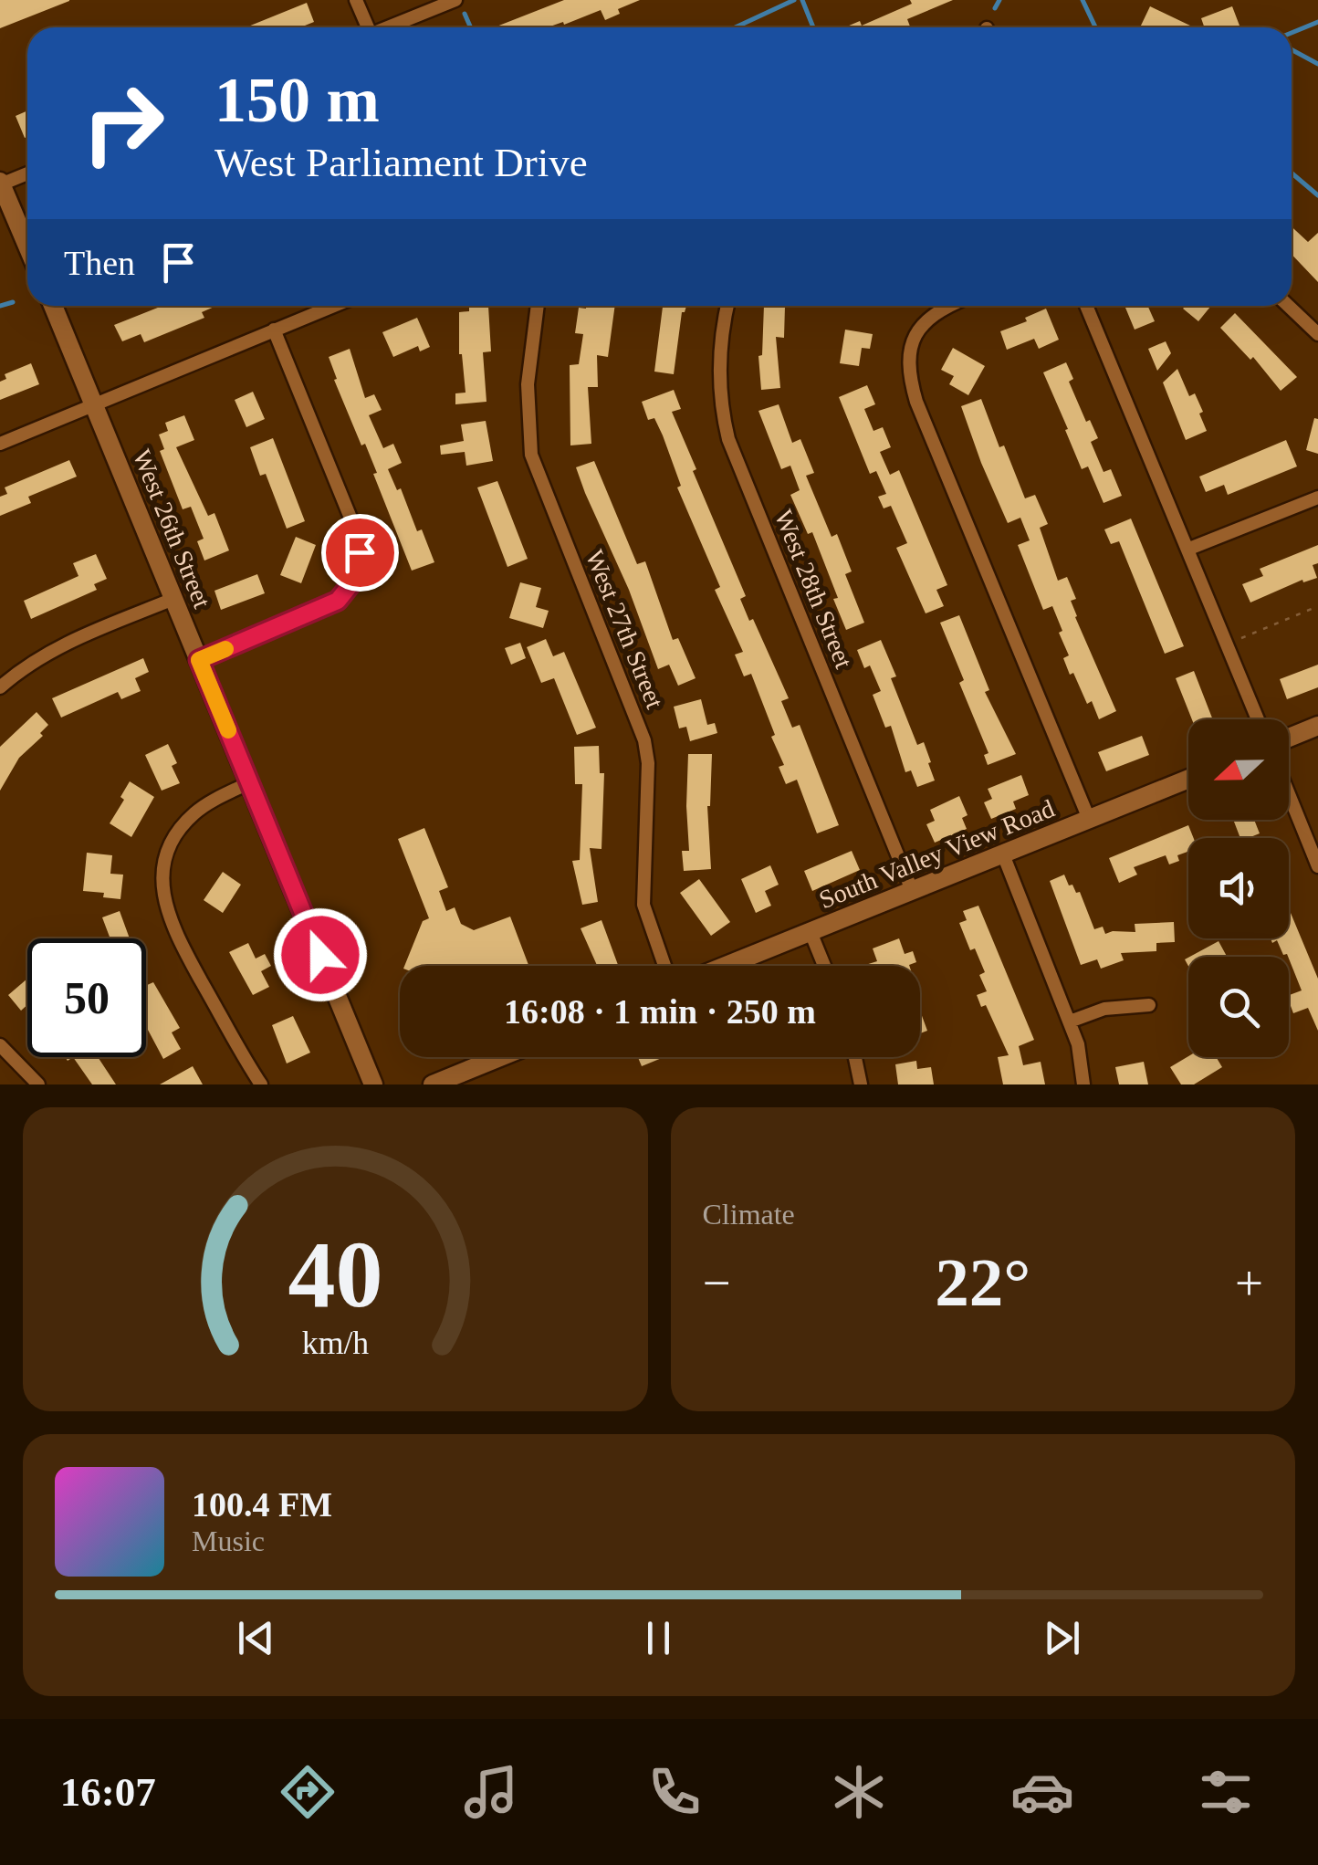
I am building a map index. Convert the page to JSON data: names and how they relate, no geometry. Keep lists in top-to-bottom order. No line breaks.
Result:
{"streets":{"main road":["West 26th Street","South Valley View Road"],"street":["West 28th Street","West 27th Street"]},"crossings":[["West 28th Street","South Valley View Road"]],"north":"left","page":{"turn":["150 m","West Parliament Drive"],"then":"Then","limit":"50","trip":"16:08 · 1 min · 250 m","tile":"Climate","heat":["−","22°","+"],"song":["100.4 FM","Music"],"tabs":"16:07","gauge":["40","km/h"]}}
